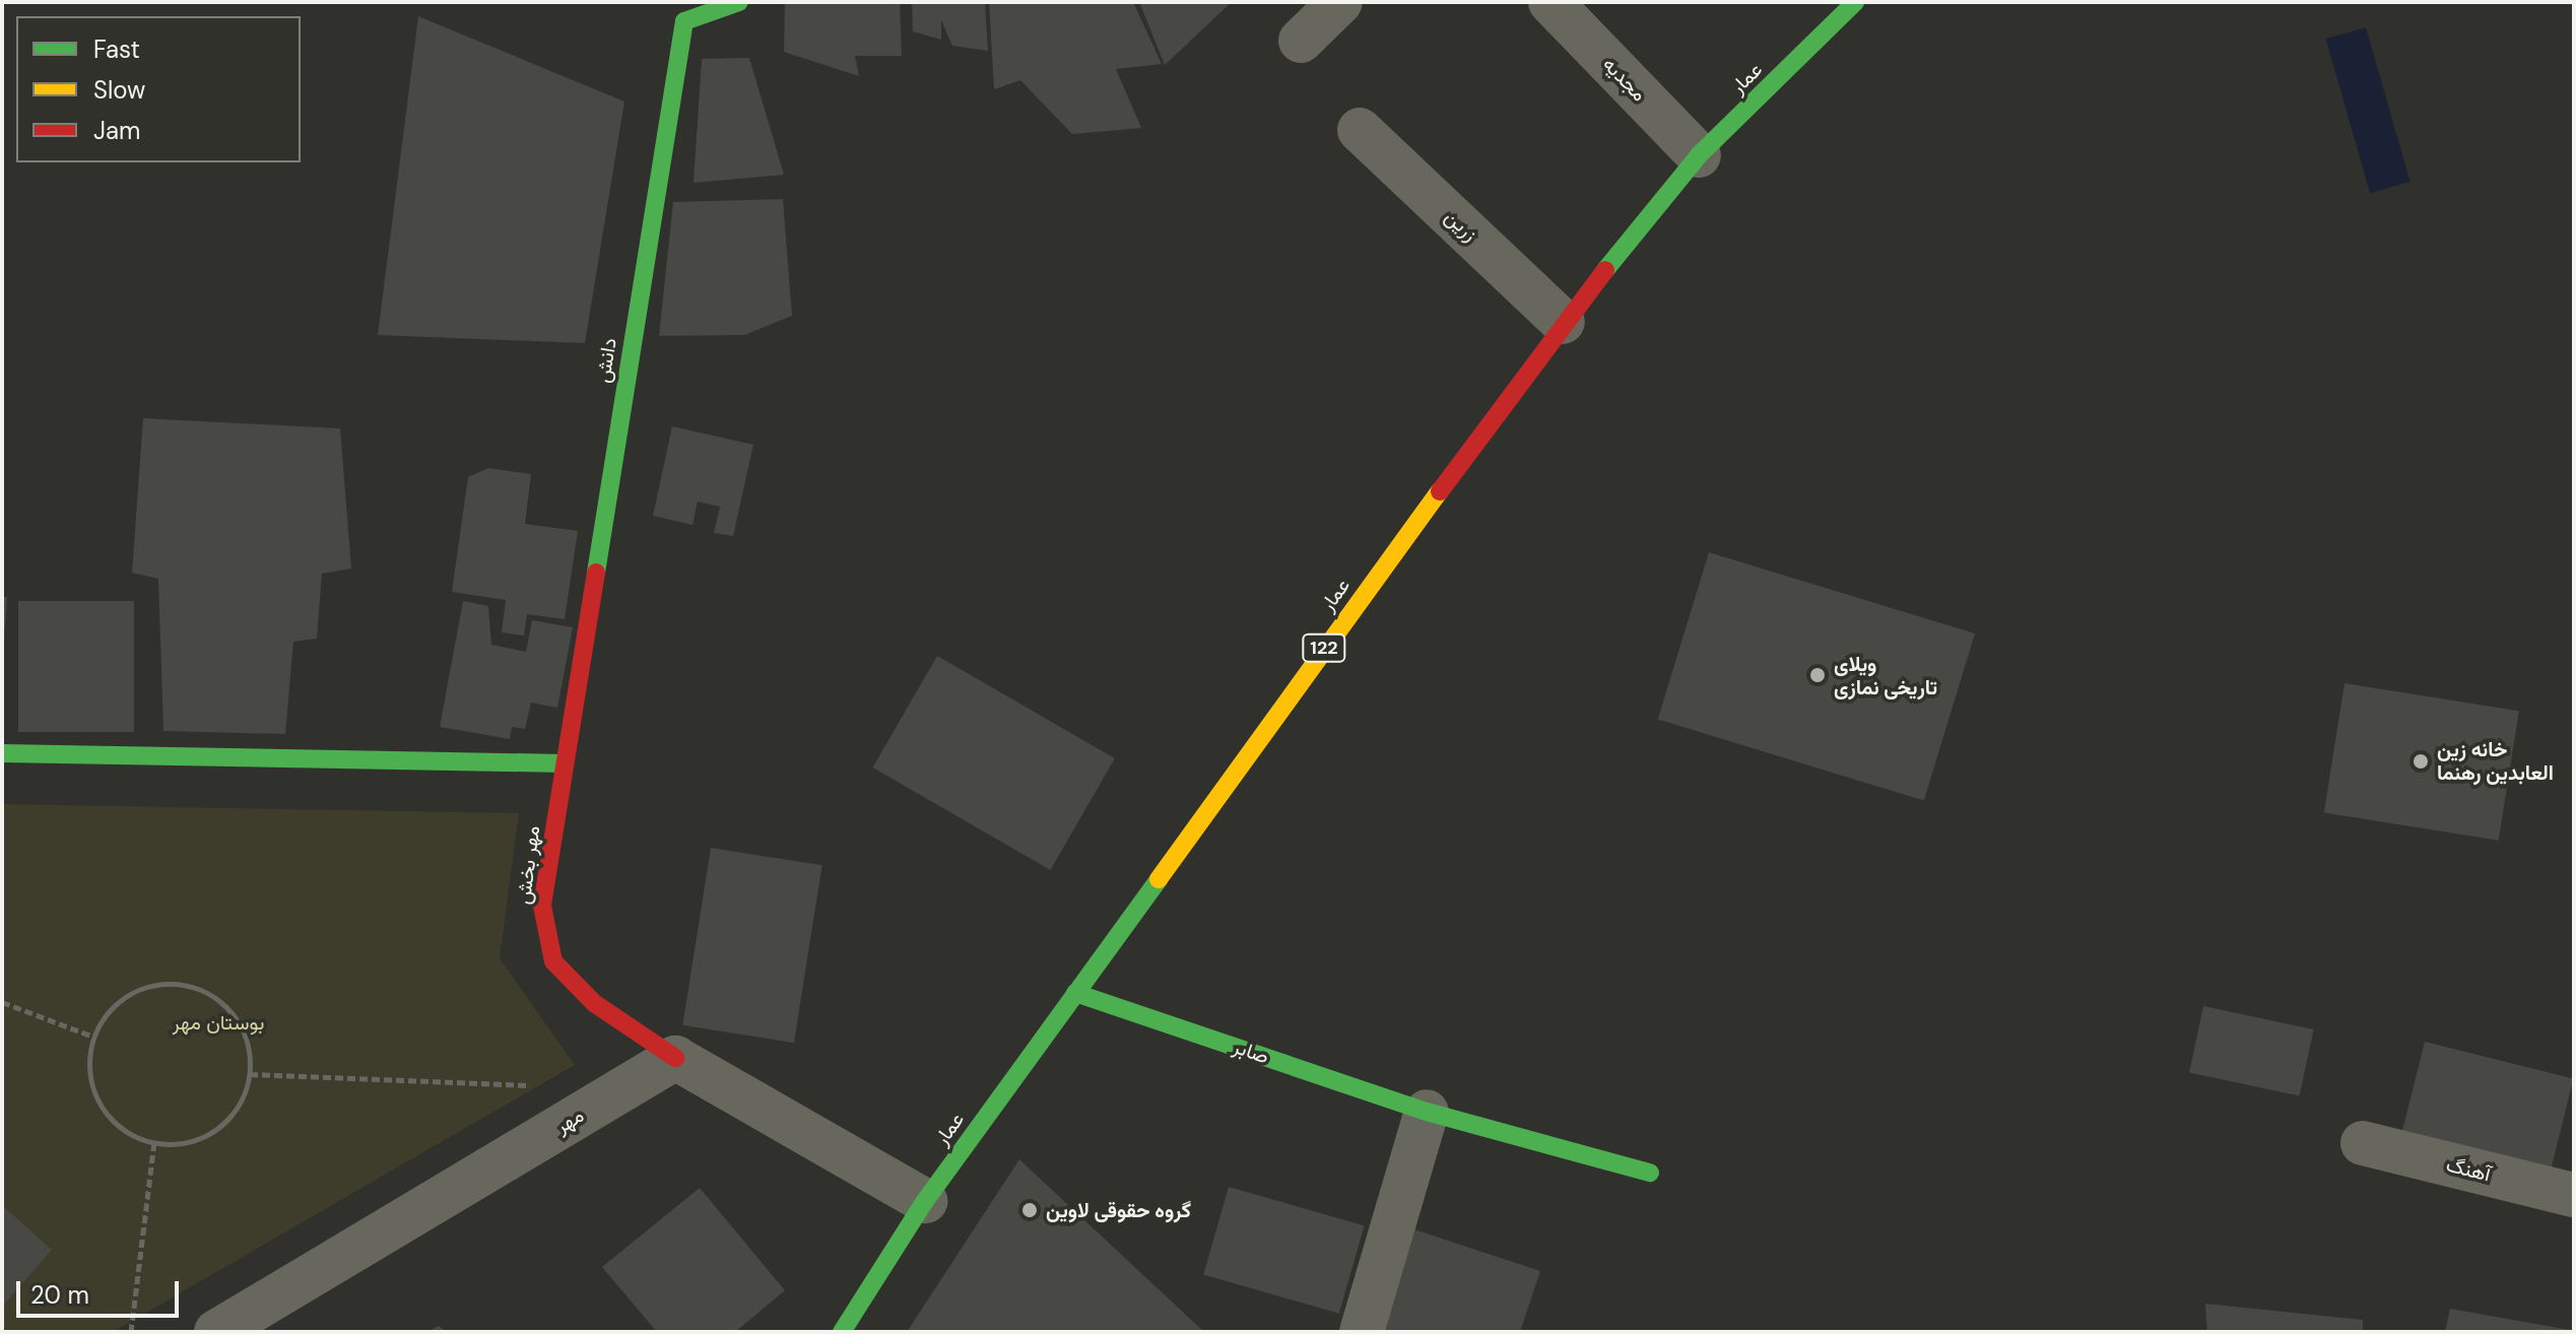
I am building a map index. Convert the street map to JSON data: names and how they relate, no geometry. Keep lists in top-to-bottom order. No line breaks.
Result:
{"streets":{"street":["عمار","مجدیه","زرین","دانش","122","مهر بخش","صابر","مهر","آهنگ"]},"crossings":[["عمار","مجدیه"],["عمار","زرین"],["عمار","صابر"],["دانش","مهر بخش"],["مهر بخش","مهر"]],"parks":["بوستان مهر"],"places":["ویلای تاریخی نمازی","خانه زین العابدین رهنما","گروه حقوقی لاوین"],"legend":["Fast","Slow","Jam"],"scale_bar":"20 m"}
